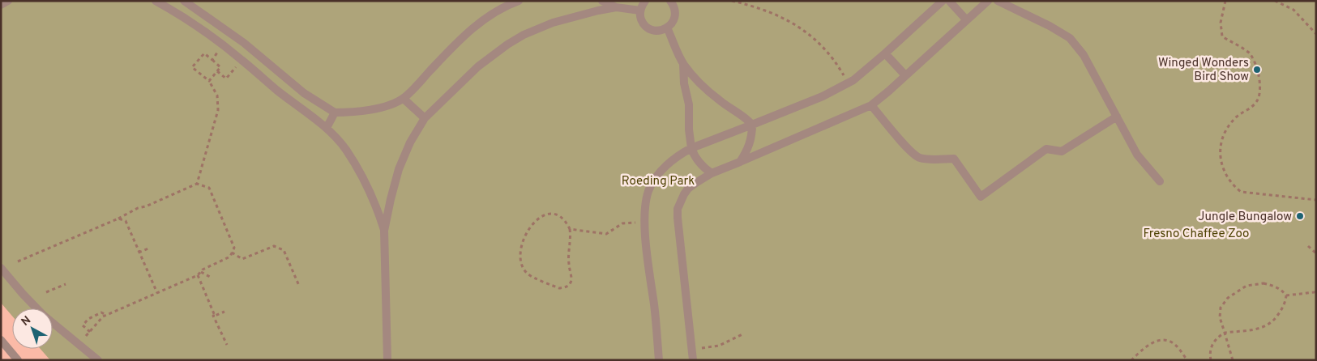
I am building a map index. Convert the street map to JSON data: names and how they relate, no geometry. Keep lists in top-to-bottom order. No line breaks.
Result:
{"parks":["Roeding Park","Fresno Chaffee Zoo"],"places":["Winged Wonders Bird Show","Jungle Bungalow"],"north":"top left"}
